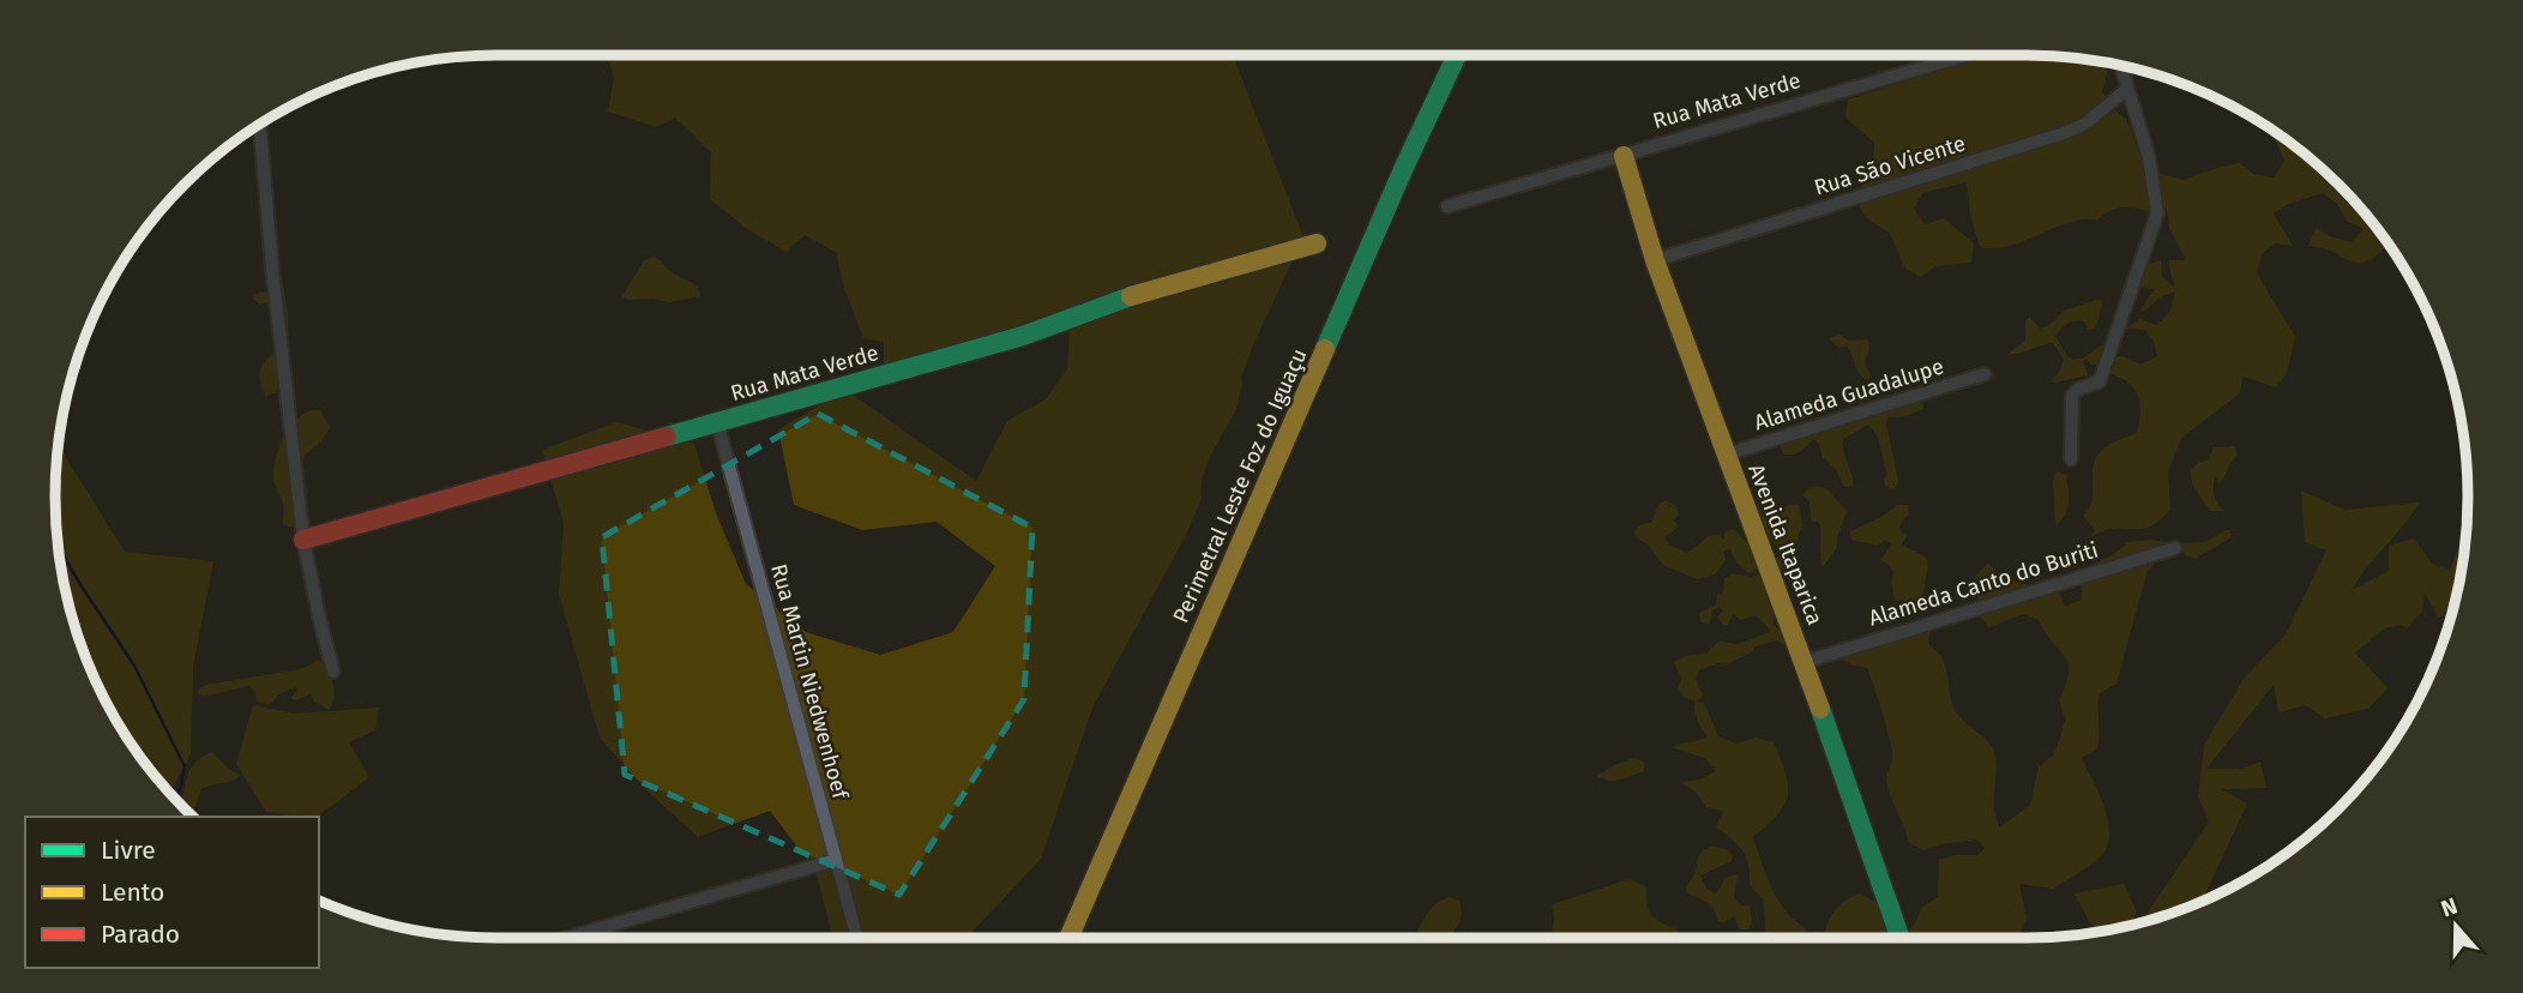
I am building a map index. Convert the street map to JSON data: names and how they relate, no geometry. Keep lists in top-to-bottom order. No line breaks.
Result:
{"streets":{"main road":["Rua Mata Verde","Perimetral Leste Foz do Iguaçu","Avenida Itaparica"],"street":["Rua São Vicente","Alameda Guadalupe","Alameda Canto do Buriti","Rua Martin Niedwenhoef"]},"crossings":[["Rua Mata Verde","Avenida Itaparica"],["Rua Mata Verde","Rua Martin Niedwenhoef"],["Rua São Vicente","Avenida Itaparica"],["Alameda Guadalupe","Avenida Itaparica"],["Avenida Itaparica","Alameda Canto do Buriti"]],"legend":["Livre","Lento","Parado"],"north":"top"}
